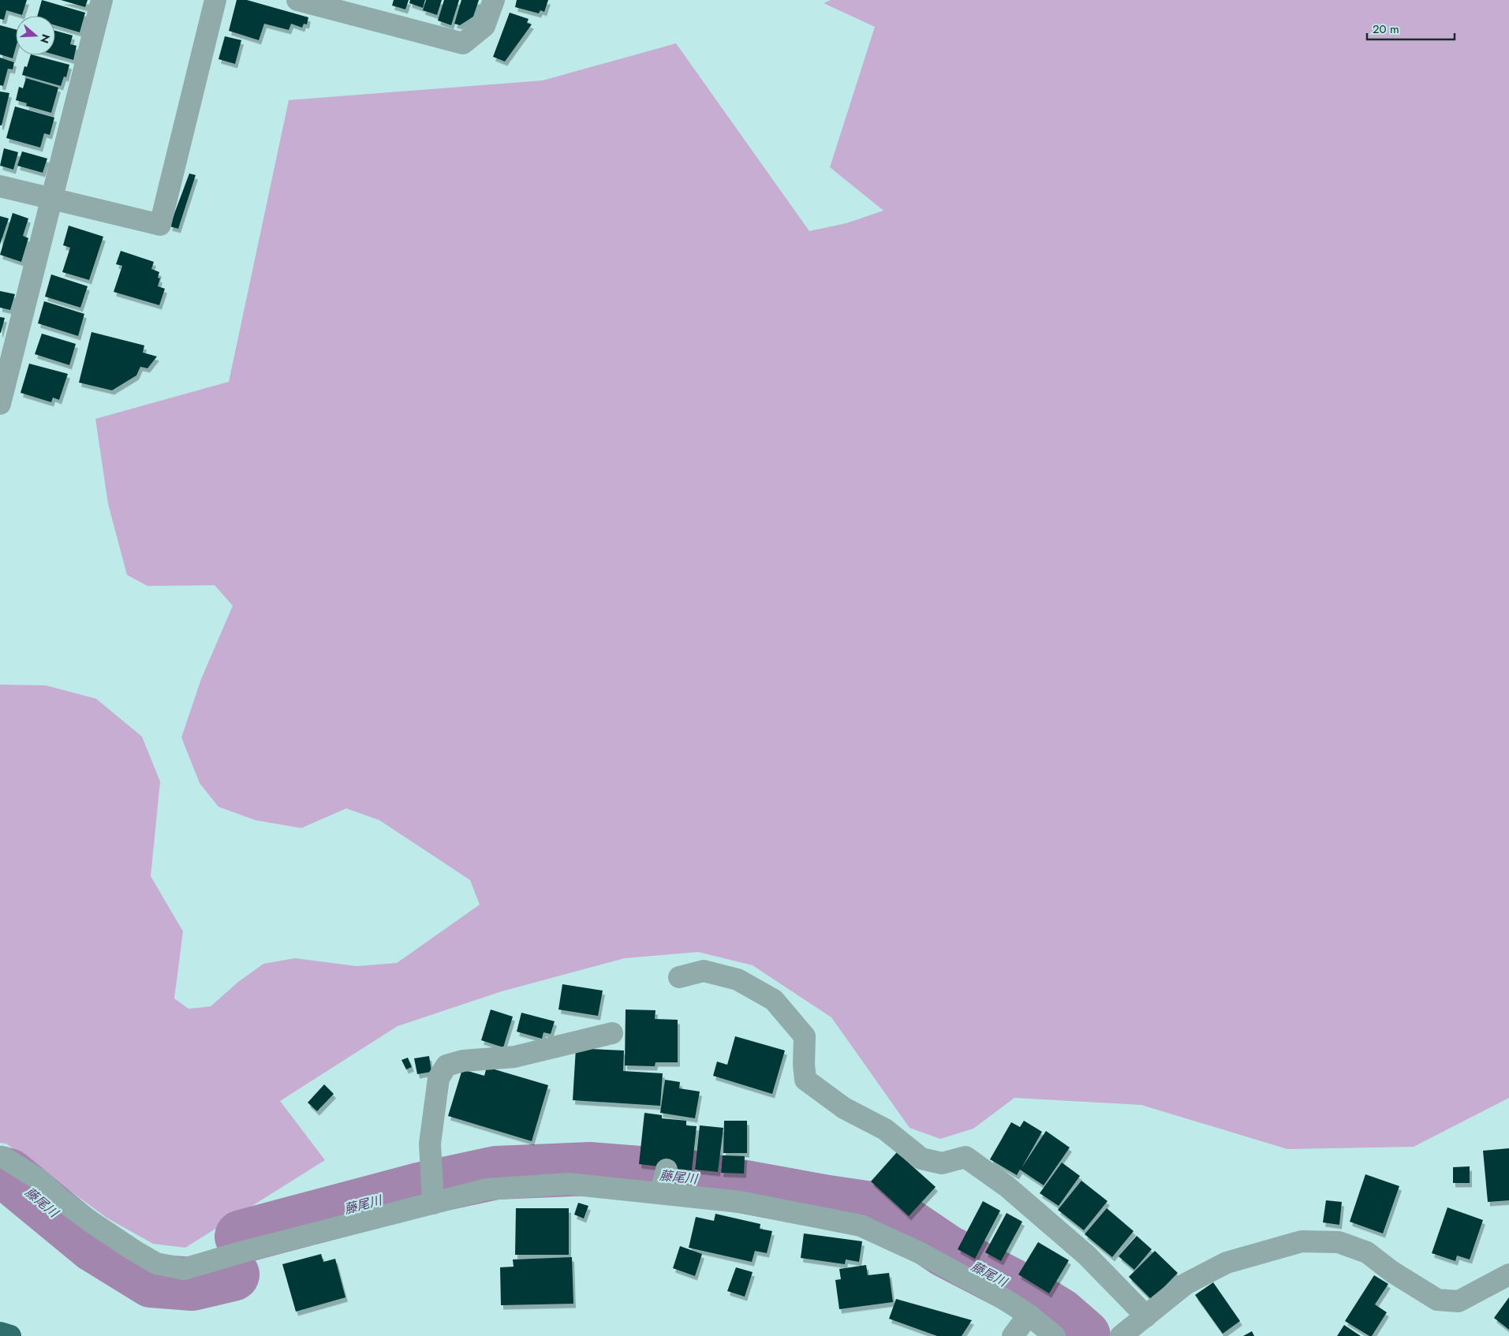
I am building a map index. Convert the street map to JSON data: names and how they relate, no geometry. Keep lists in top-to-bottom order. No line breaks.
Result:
{"water":["藤尾川"],"scale_bar":"20 m","north":"right"}
